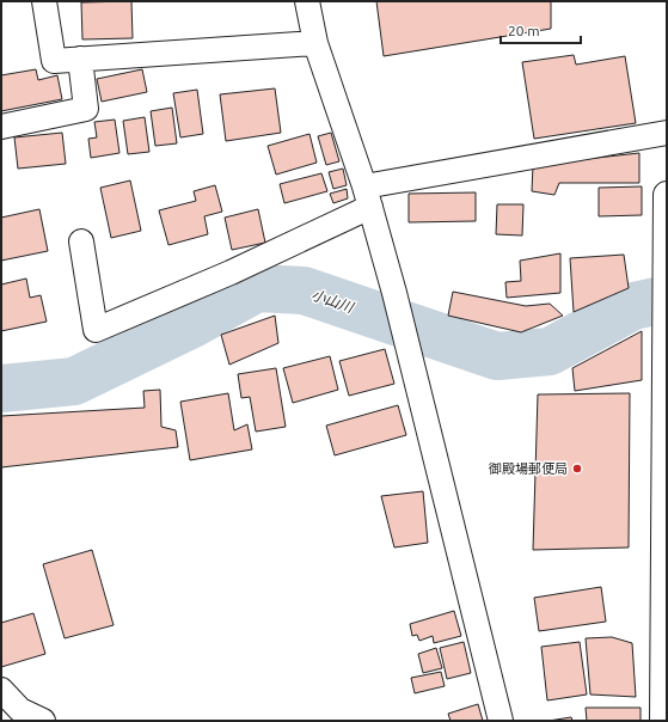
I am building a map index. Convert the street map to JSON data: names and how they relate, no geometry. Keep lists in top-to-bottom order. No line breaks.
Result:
{"water":["小山川"],"places":["御殿場郵便局"],"scale_bar":"20 m"}
